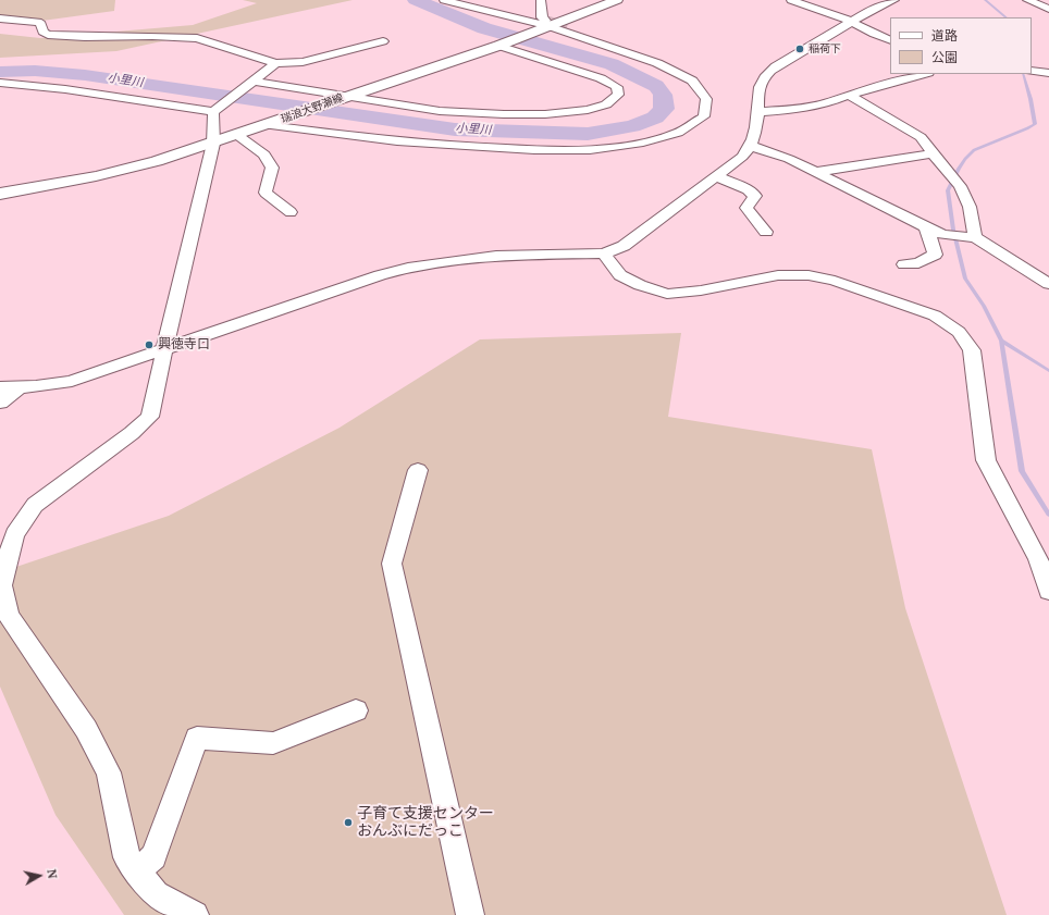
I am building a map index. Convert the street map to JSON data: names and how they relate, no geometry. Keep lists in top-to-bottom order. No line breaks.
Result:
{"streets":{"main road":["瑞浪大野瀬線"]},"water":["小里川"],"places":["稲荷下","興徳寺口","子育て支援センター おんぶにだっこ"],"legend":["道路","公園"],"north":"right"}
